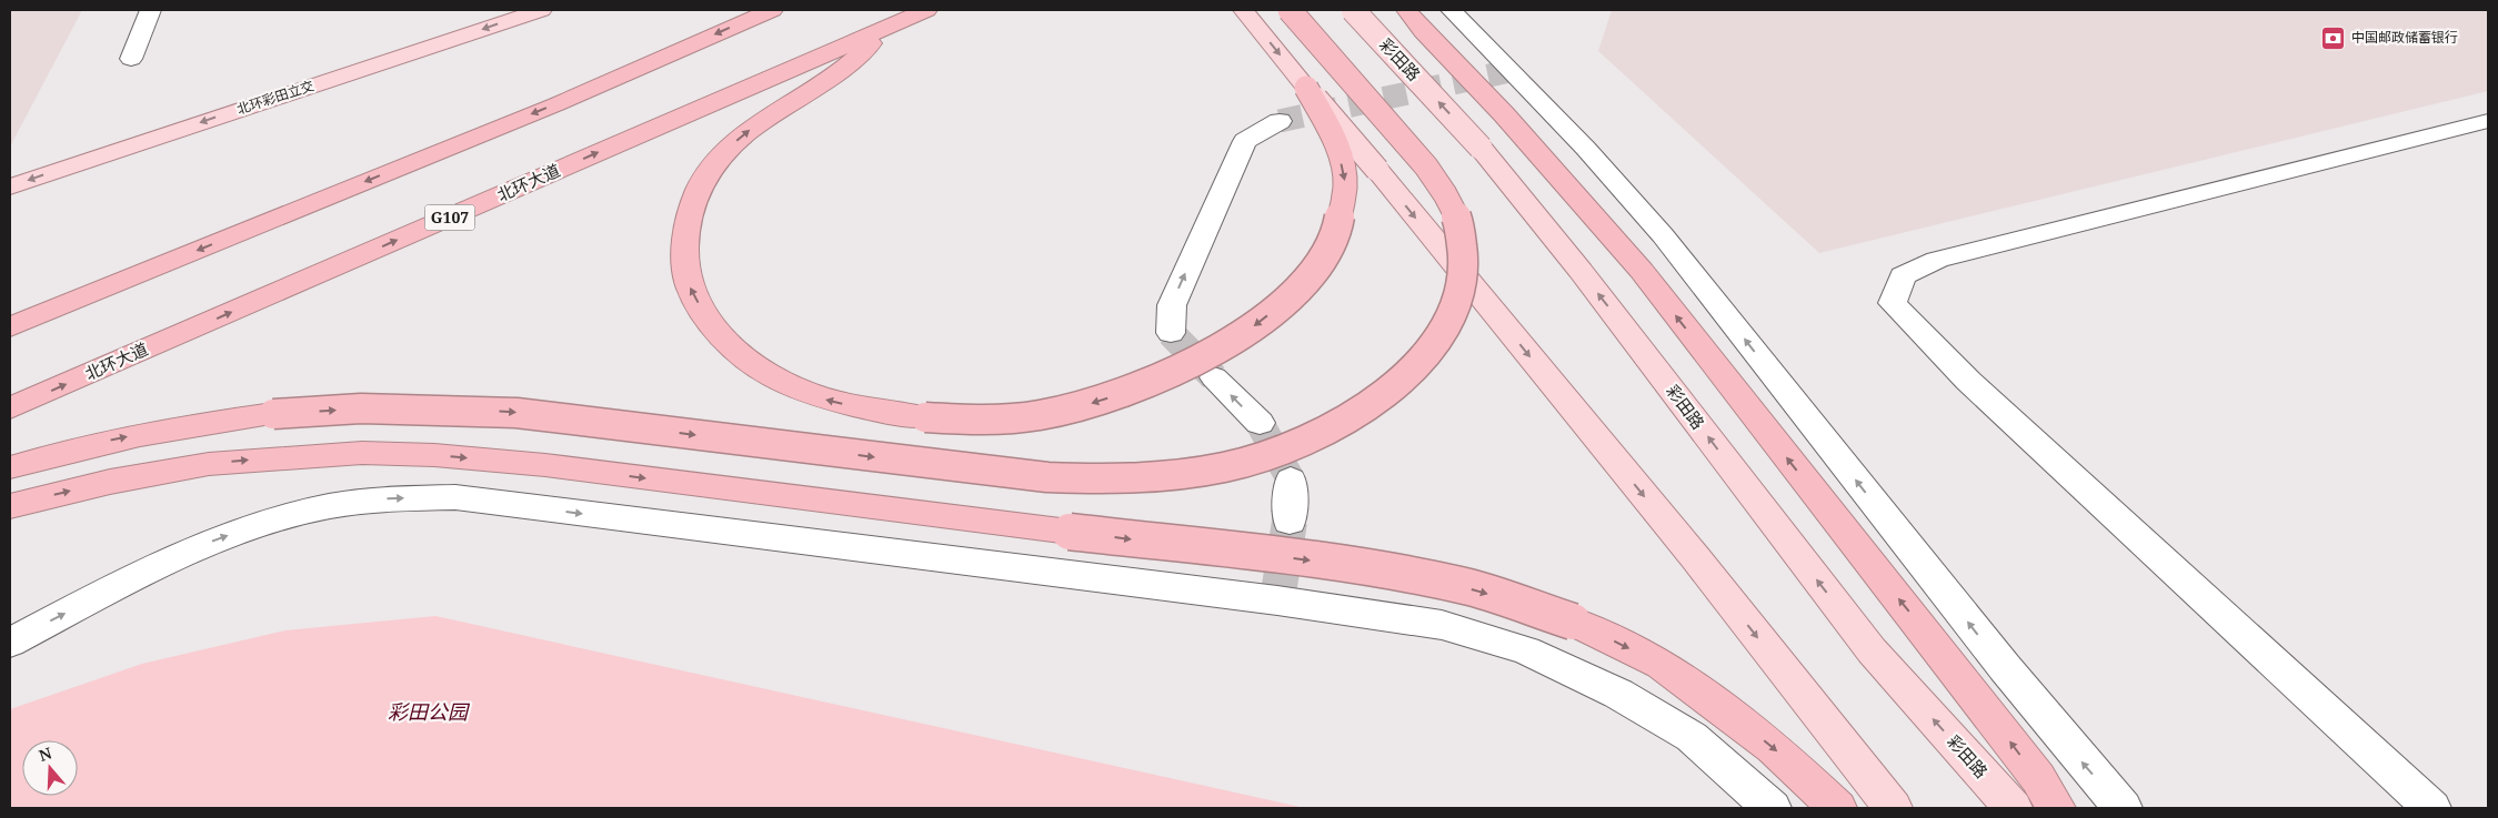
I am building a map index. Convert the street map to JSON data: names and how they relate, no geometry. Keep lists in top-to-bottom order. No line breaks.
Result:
{"streets":{"highway":["北环大道","G107"],"main road":["彩田路","北环彩田立交"]},"one_way":["北环彩田立交"],"parks":["彩田公园"],"places":{"bank":["中国邮政储蓄银行"]},"north":"top"}
